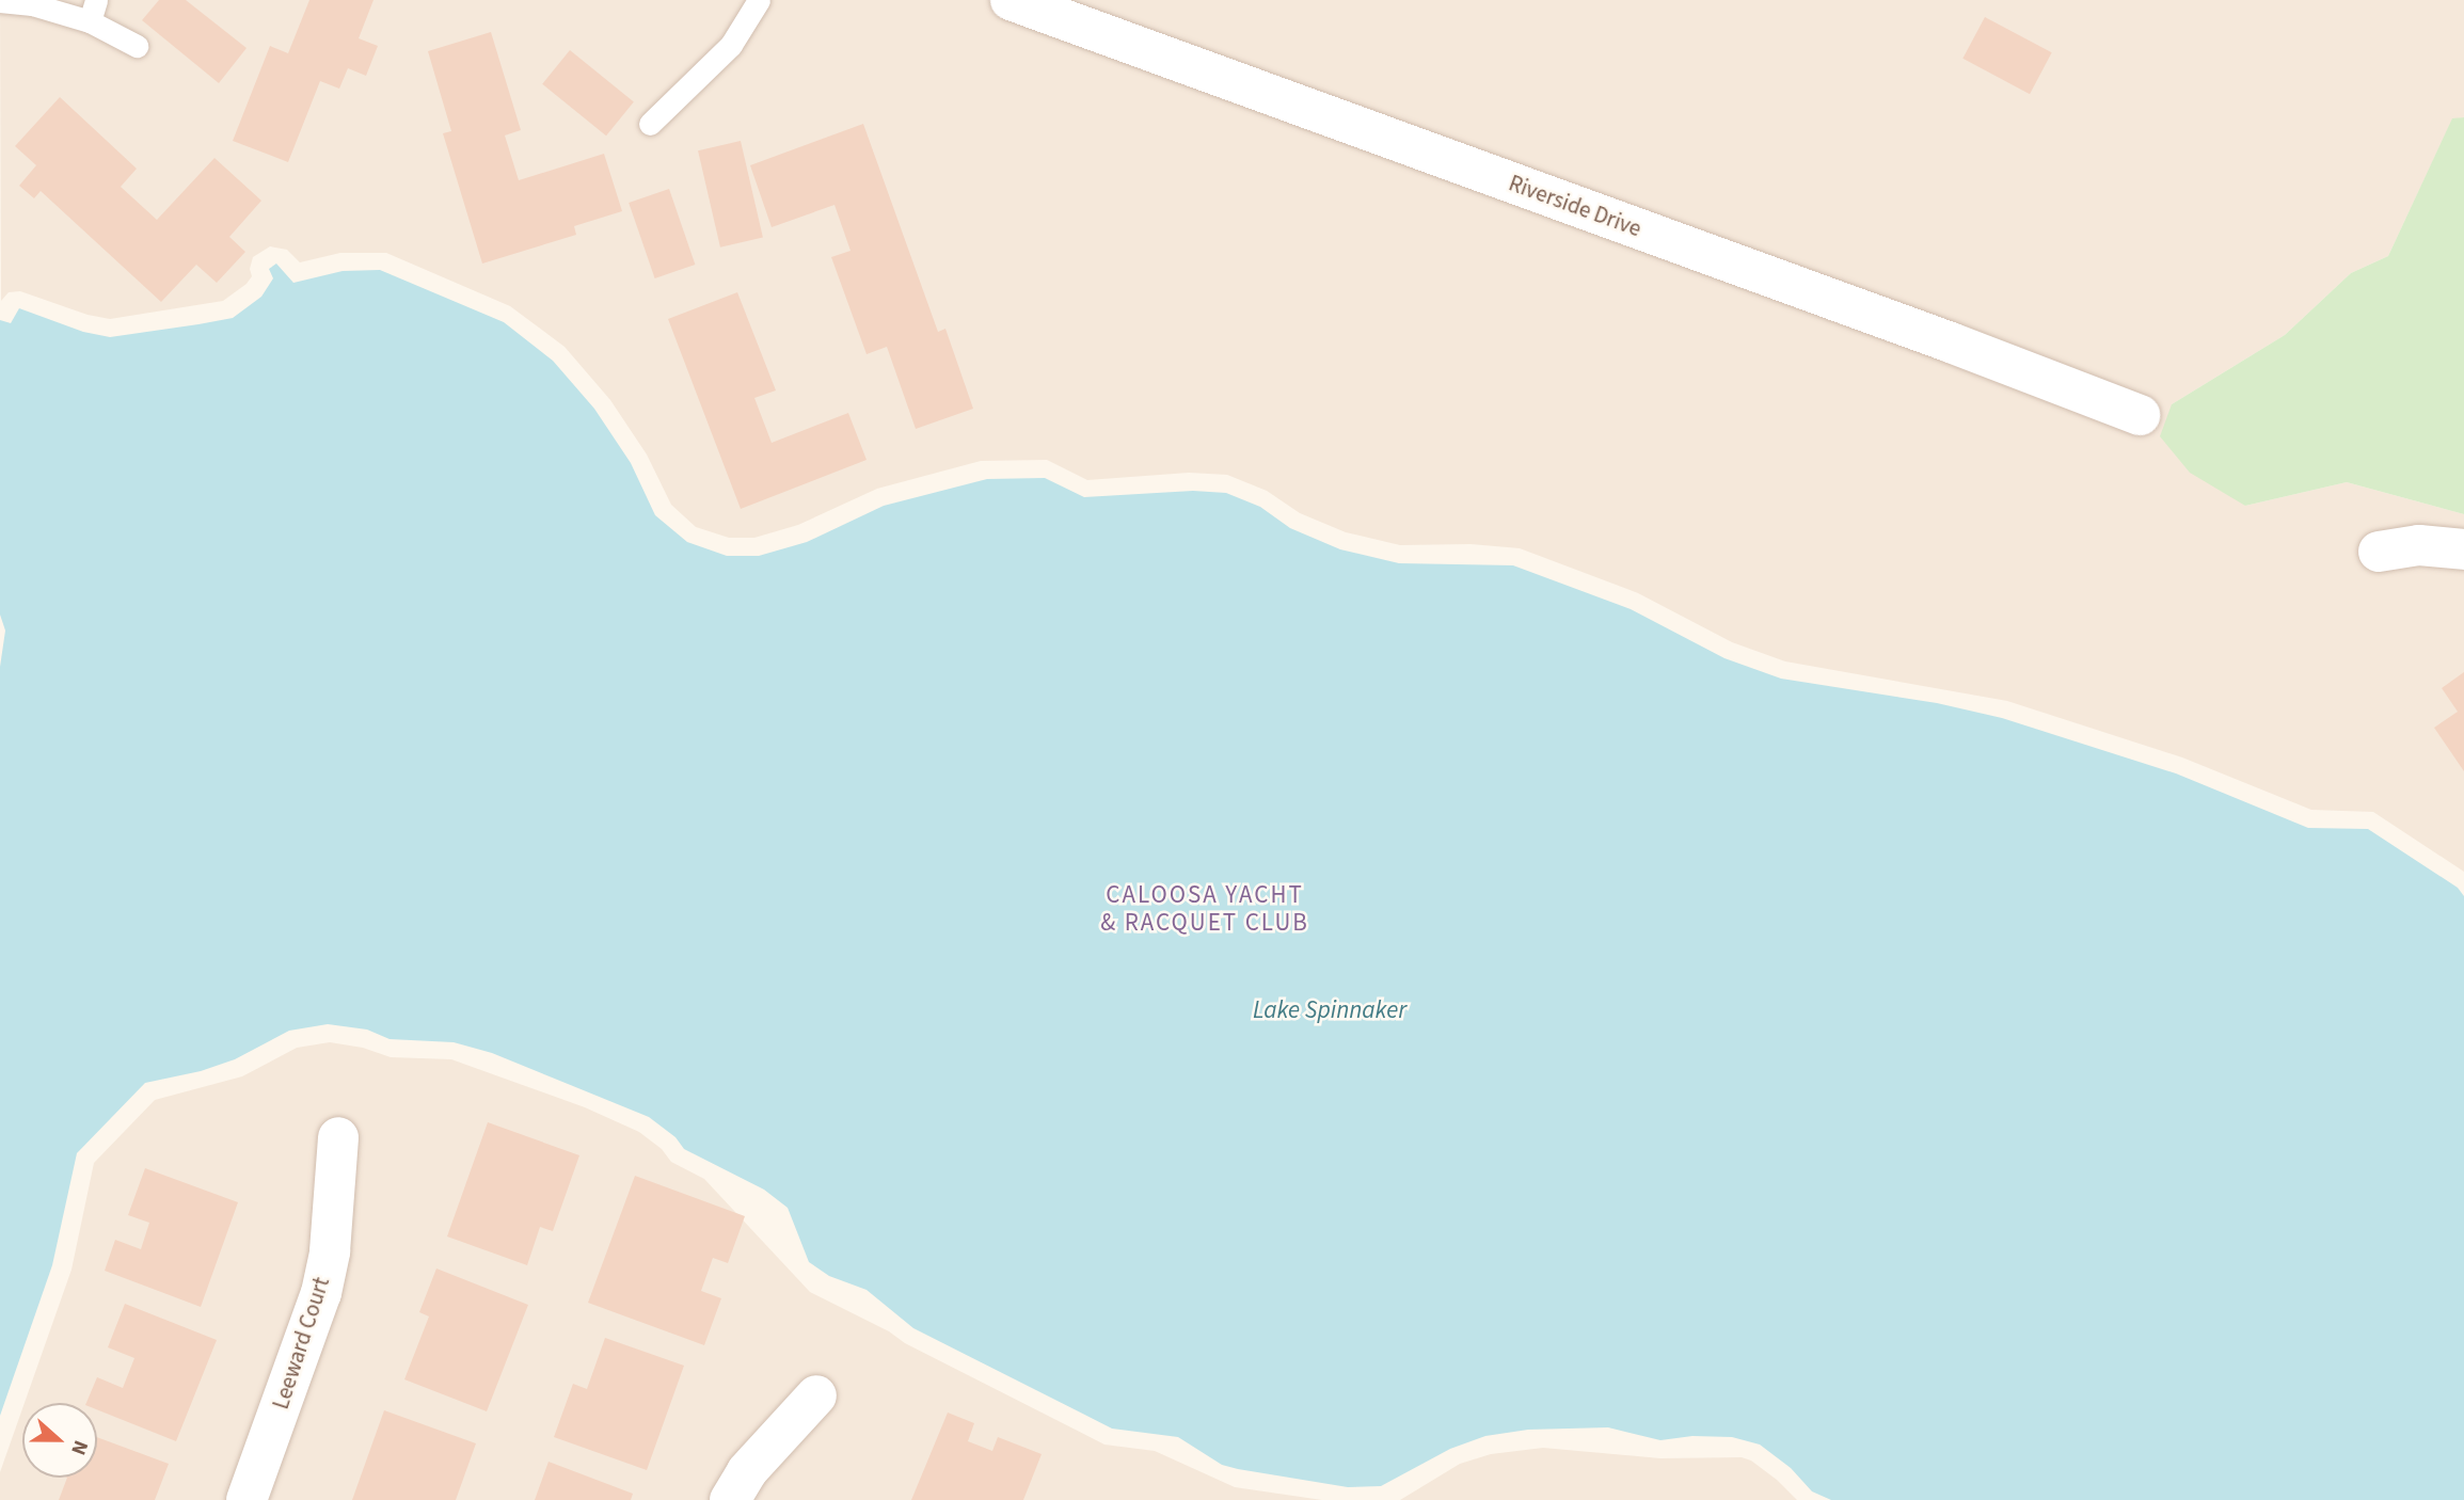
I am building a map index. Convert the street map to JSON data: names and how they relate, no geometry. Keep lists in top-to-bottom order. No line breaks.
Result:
{"streets":{"street":["Riverside Drive","Leeward Court"]},"districts":["CALOOSA YACHT & RACQUET CLUB"],"water":["Lake Spinnaker"],"north":"right"}
